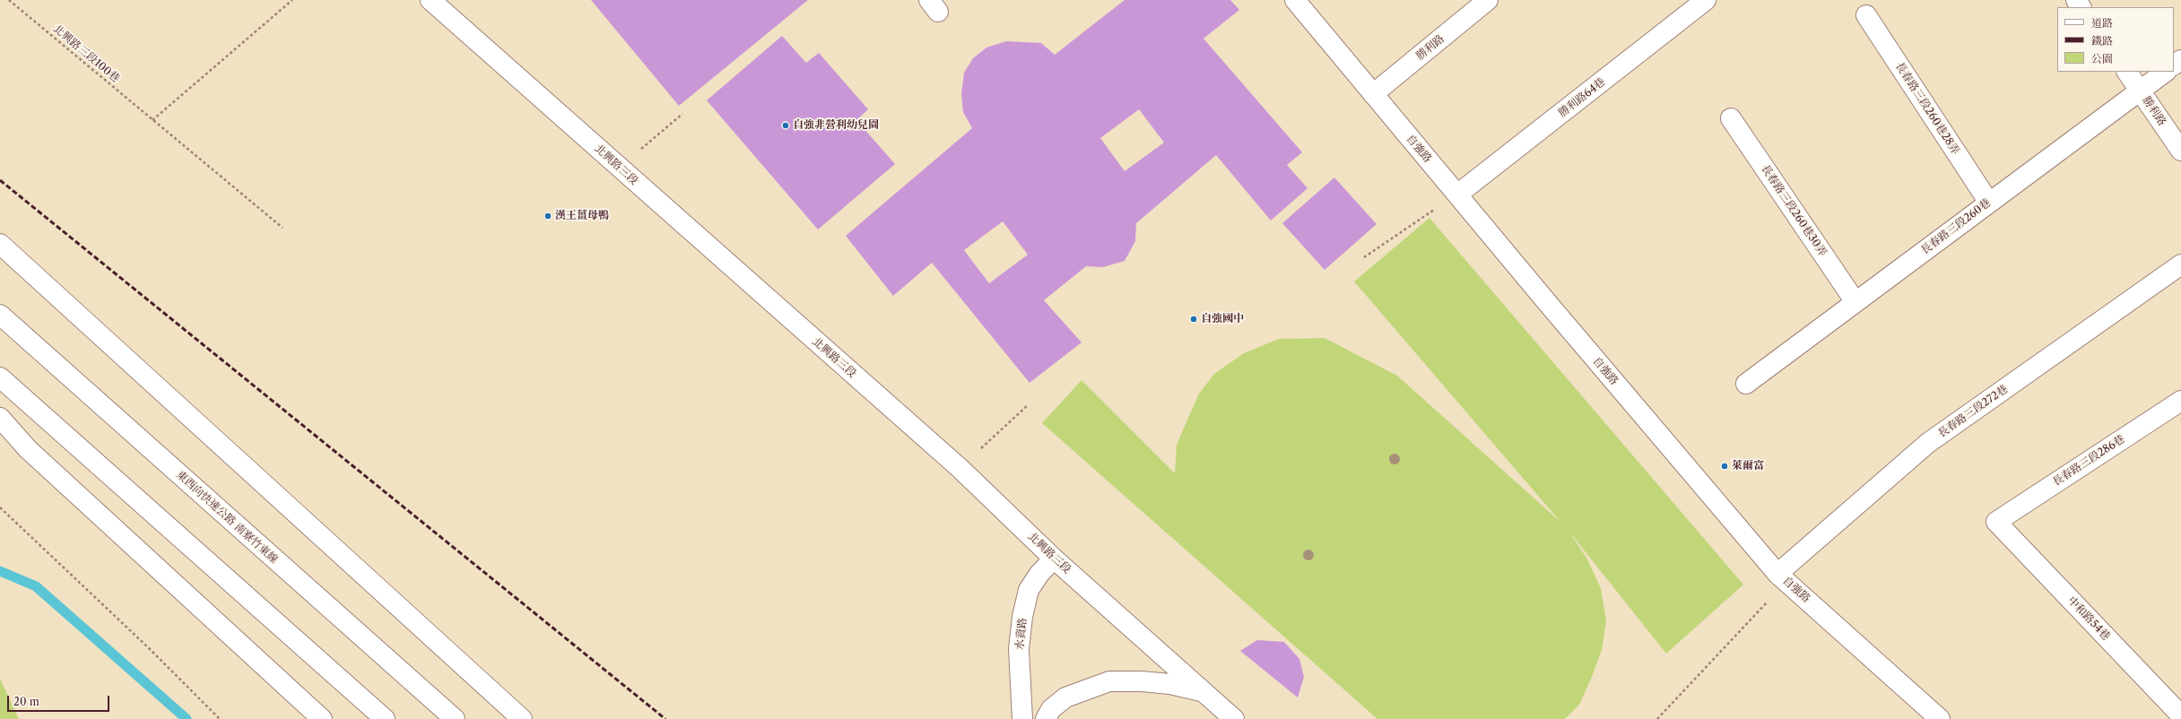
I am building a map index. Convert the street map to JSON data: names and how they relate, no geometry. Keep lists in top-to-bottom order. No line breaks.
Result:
{"streets":{"main road":["勝利路","勝利路64巷","長春路三段260巷28弄","自強路","北興路三段","長春路三段260巷30弄","長春路三段260巷","長春路三段272巷","長春路三段286巷","東西向快速公路 南寮竹東線","中和路54巷","水資路"],"path":["北興路三段100巷"]},"crossings":[["勝利路","自強路"],["勝利路","長春路三段260巷"],["勝利路64巷","自強路"],["長春路三段260巷28弄","長春路三段260巷"],["自強路","長春路三段272巷"],["北興路三段","水資路"],["長春路三段260巷30弄","長春路三段260巷"],["長春路三段286巷","中和路54巷"]],"places":["自強非營利幼兒園","漢王薑母鴨","自強國中","萊爾富"],"legend":["道路","鐵路","公園"],"scale_bar":"20 m"}
